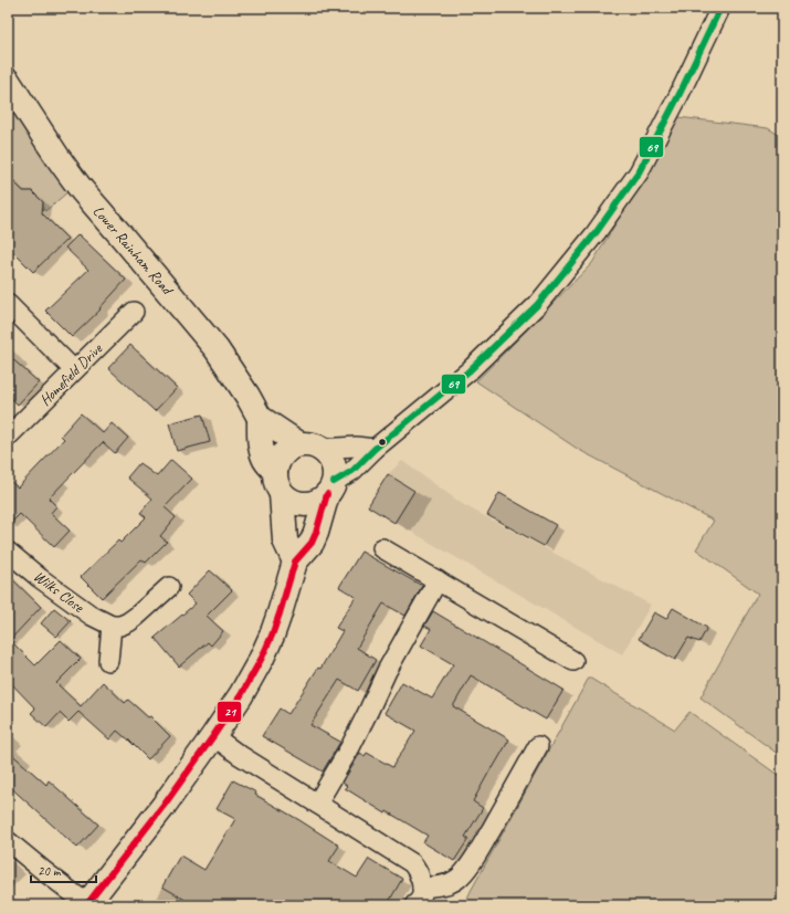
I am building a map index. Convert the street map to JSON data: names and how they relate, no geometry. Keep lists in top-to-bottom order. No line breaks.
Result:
{"streets":{"street":["Lower Rainham Road","Homefield Drive","Wilks Close"]},"lines":["transit line 69","transit line 21"],"scale_bar":"20 m"}
